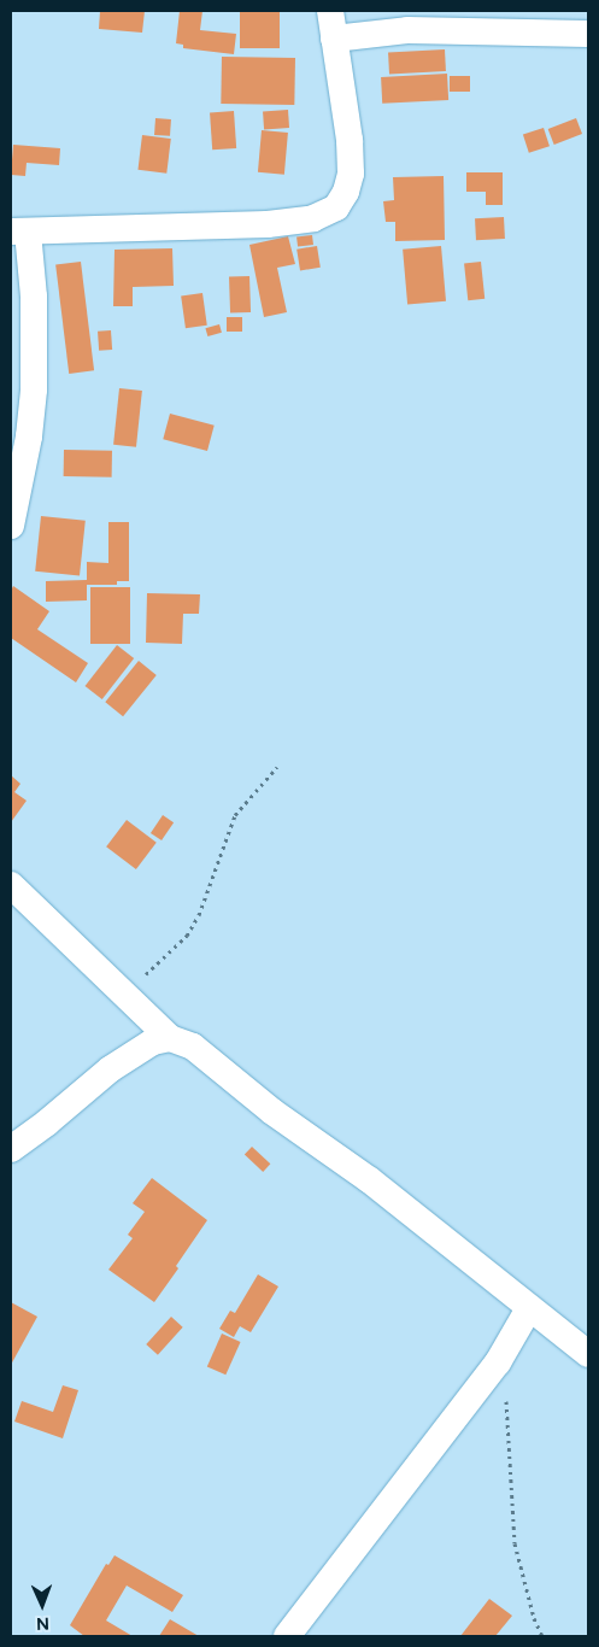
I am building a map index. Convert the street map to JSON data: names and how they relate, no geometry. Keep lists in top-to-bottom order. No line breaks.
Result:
{"north":"bottom"}
